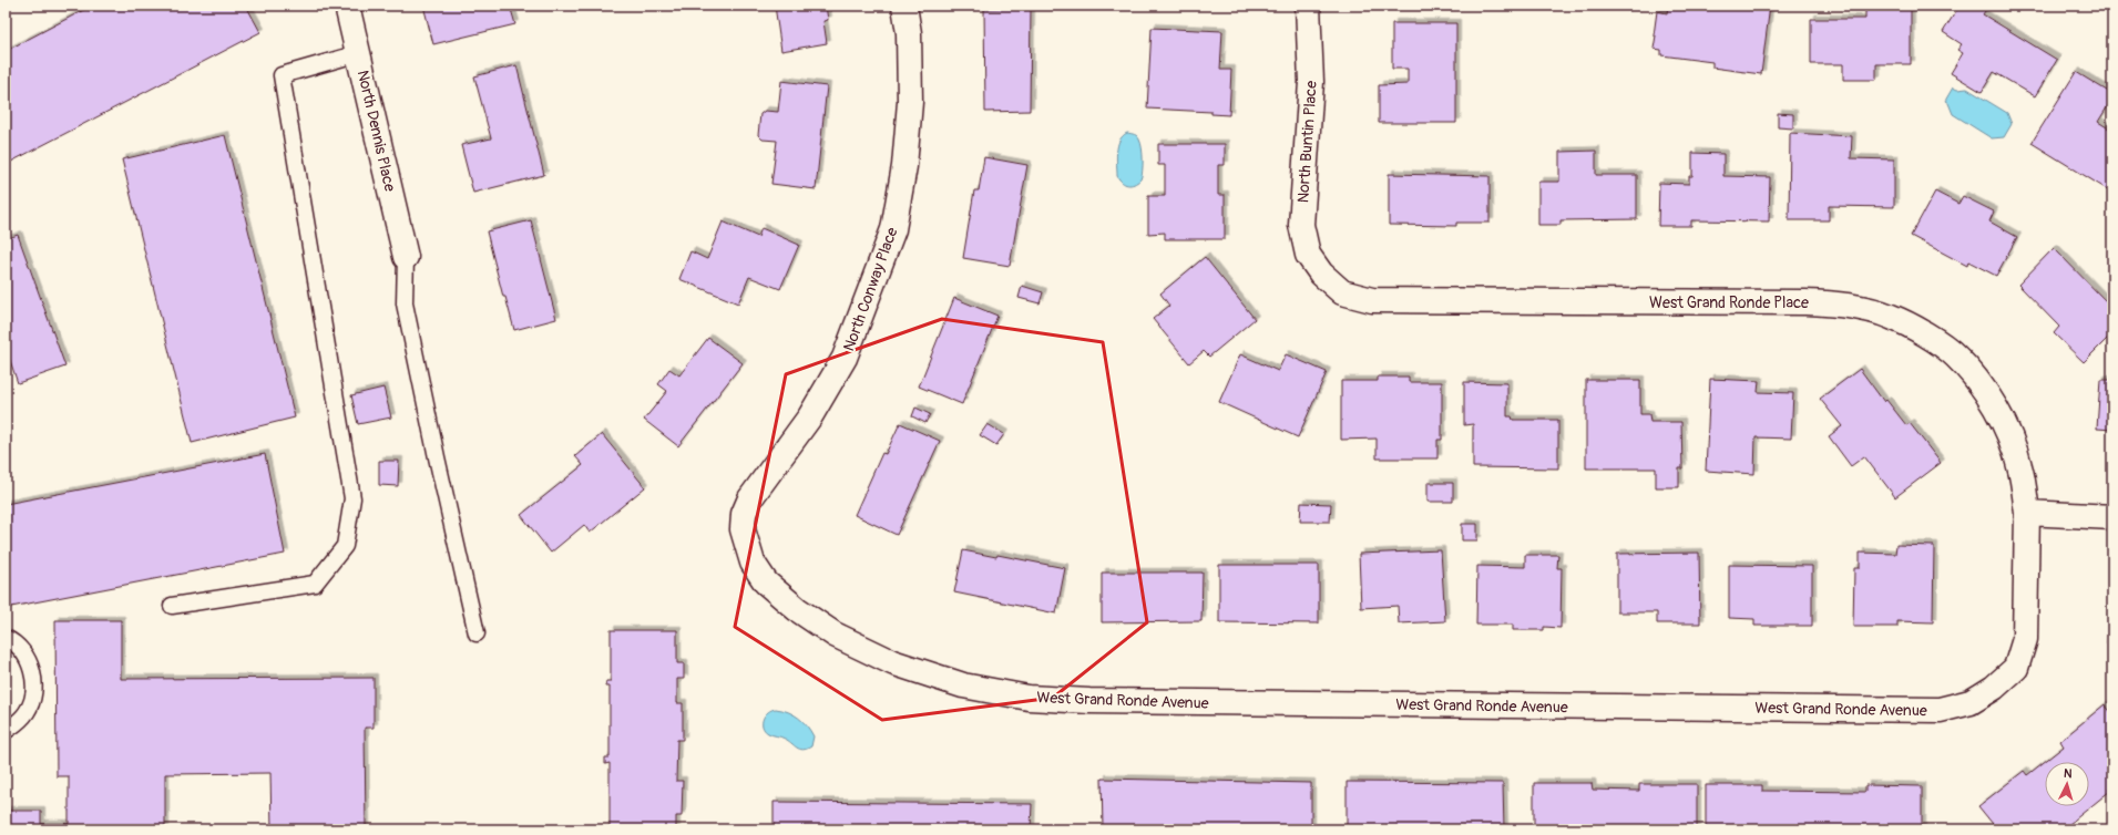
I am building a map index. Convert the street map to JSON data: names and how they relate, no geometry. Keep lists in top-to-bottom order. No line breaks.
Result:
{"streets":{"street":["North Dennis Place","North Buntin Place","North Conway Place","West Grand Ronde Place","West Grand Ronde Avenue"]},"crossings":[["North Buntin Place","West Grand Ronde Place"],["North Conway Place","West Grand Ronde Avenue"],["West Grand Ronde Place","West Grand Ronde Avenue"]],"north":"top"}
